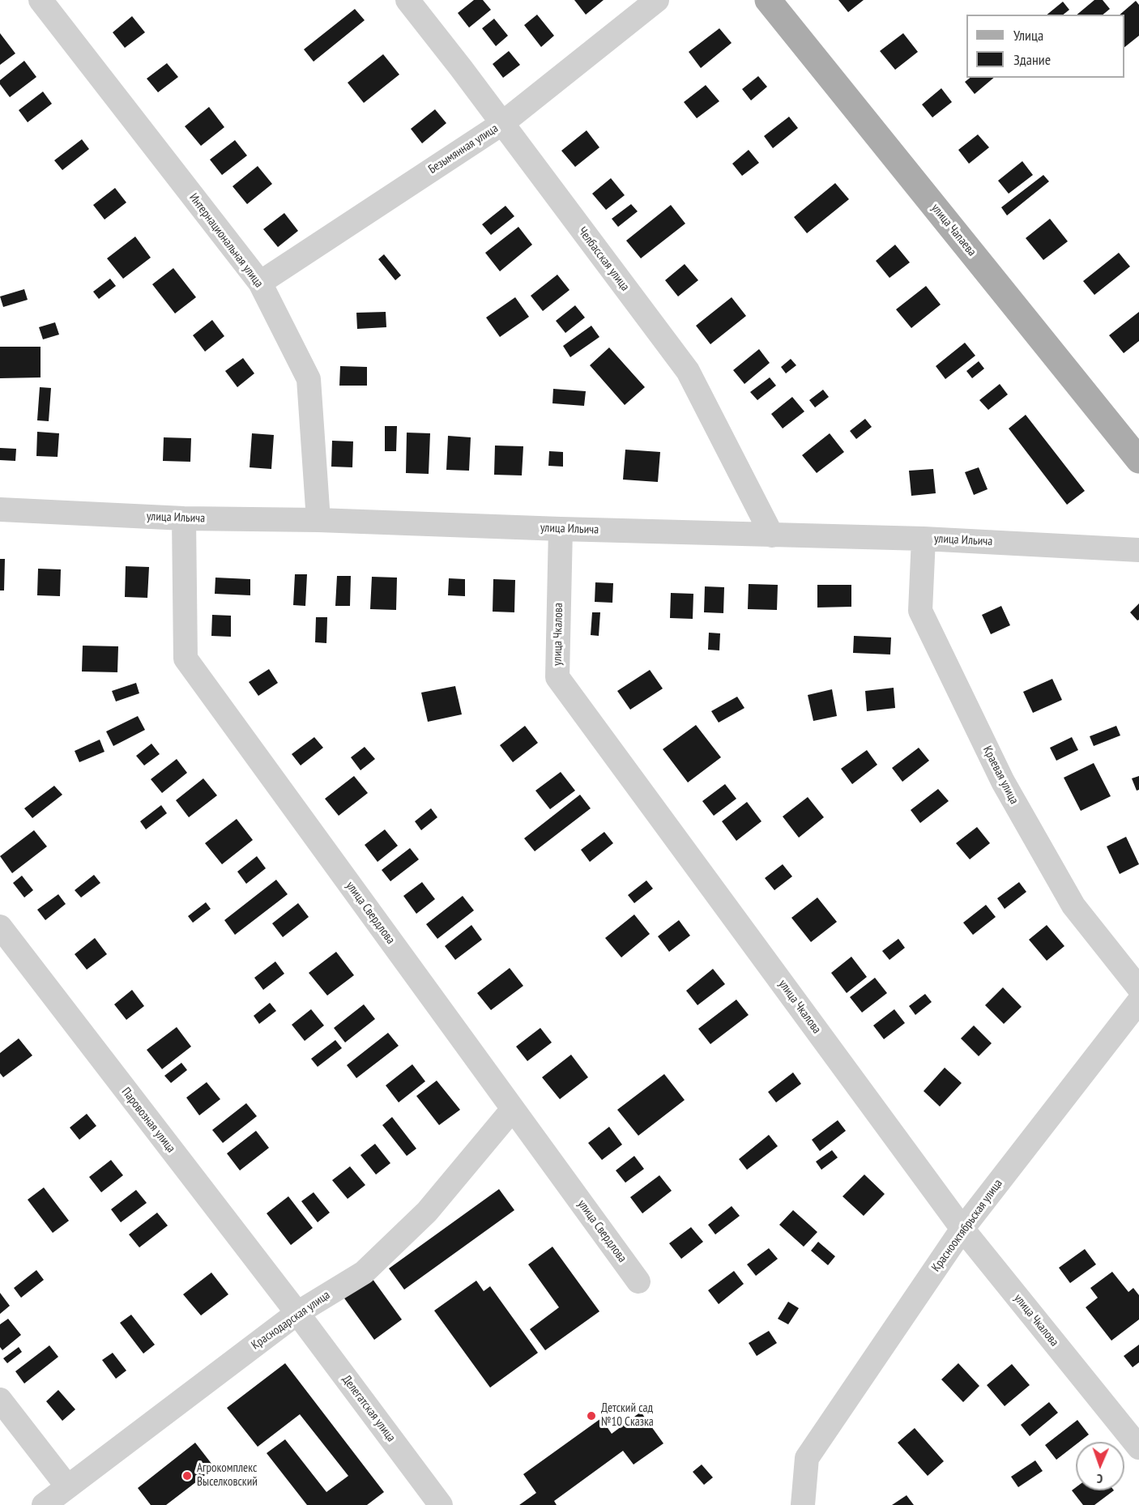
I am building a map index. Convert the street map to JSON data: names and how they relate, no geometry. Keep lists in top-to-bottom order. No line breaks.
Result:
{"streets":{"main road":["улица Чапаева"],"street":["Безымянная улица","Интернациональная улица","Челбасская улица","улица Ильича","улица Чкалова","Краевая улица","улица Свердлова","Паровозная улица","Краснооктябрьская улица","Краснодарская улица","Делегатская улица"]},"crossings":[["Безымянная улица","Интернациональная улица"],["Безымянная улица","Челбасская улица"],["Интернациональная улица","улица Ильича"],["Челбасская улица","улица Ильича"],["улица Ильича","улица Чкалова"],["улица Ильича","Краевая улица"],["улица Ильича","улица Свердлова"],["улица Чкалова","Краснооктябрьская улица"],["улица Свердлова","Краснодарская улица"],["Паровозная улица","Краснодарская улица"],["Паровозная улица","Делегатская улица"],["Краснодарская улица","Делегатская улица"]],"places":["Детский сад №10 Сказка","Агрокомплекс Выселковский"],"legend":["Улица","Здание"],"north":"bottom"}
